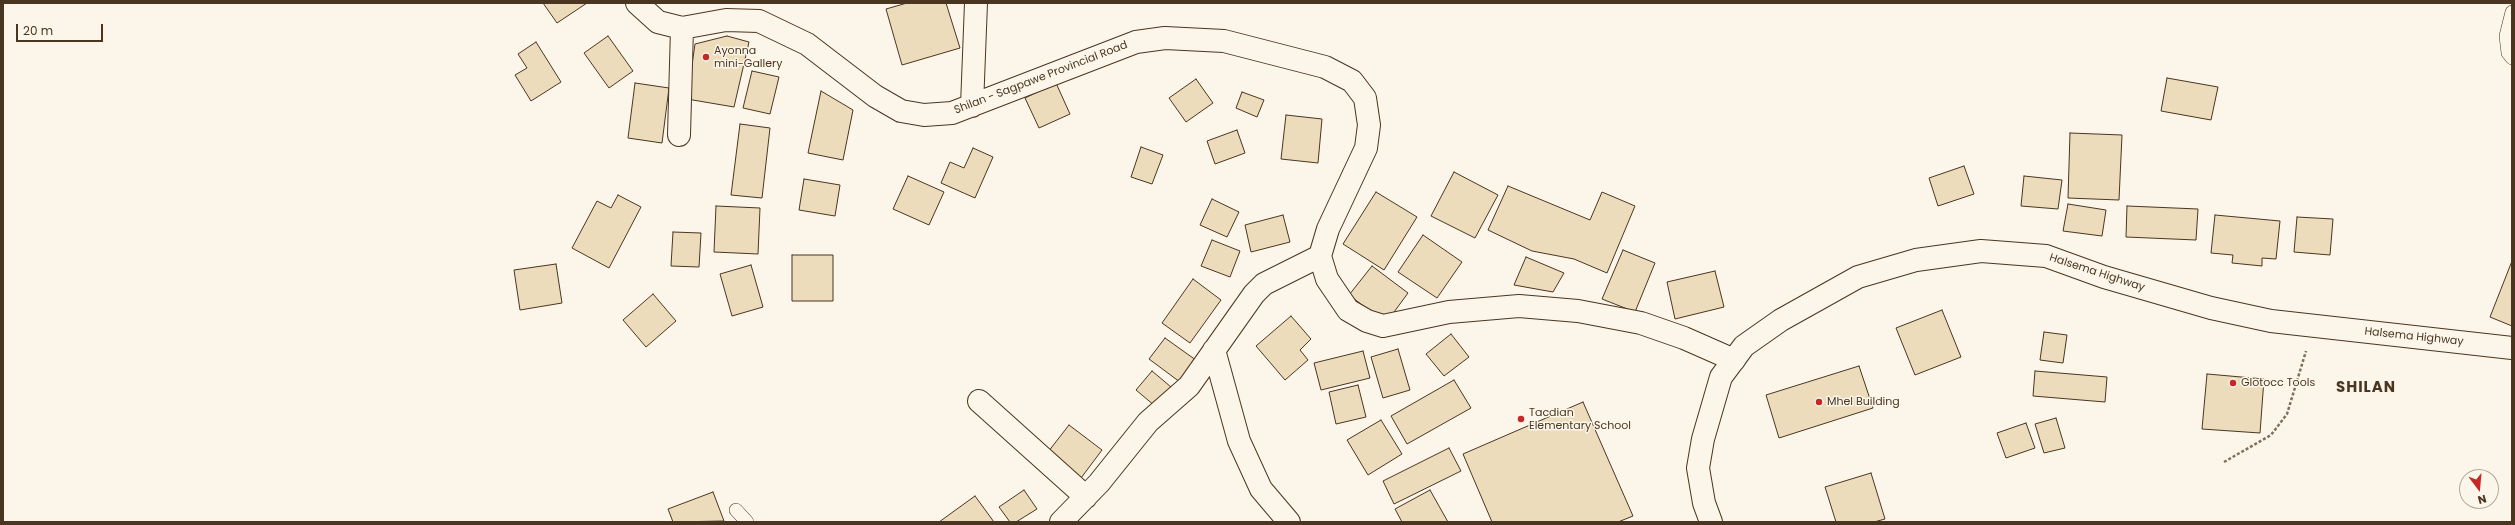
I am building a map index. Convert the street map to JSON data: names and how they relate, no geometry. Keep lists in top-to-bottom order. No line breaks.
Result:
{"streets":{"main road":["Shilan - Sagpawe Provincial Road","Halsema Highway"]},"districts":["SHILAN"],"places":["Ayonna mini-Gallery","Glotocc Tools","Mhel Building","Tacdian Elementary School"],"scale_bar":"20 m","north":"bottom"}
